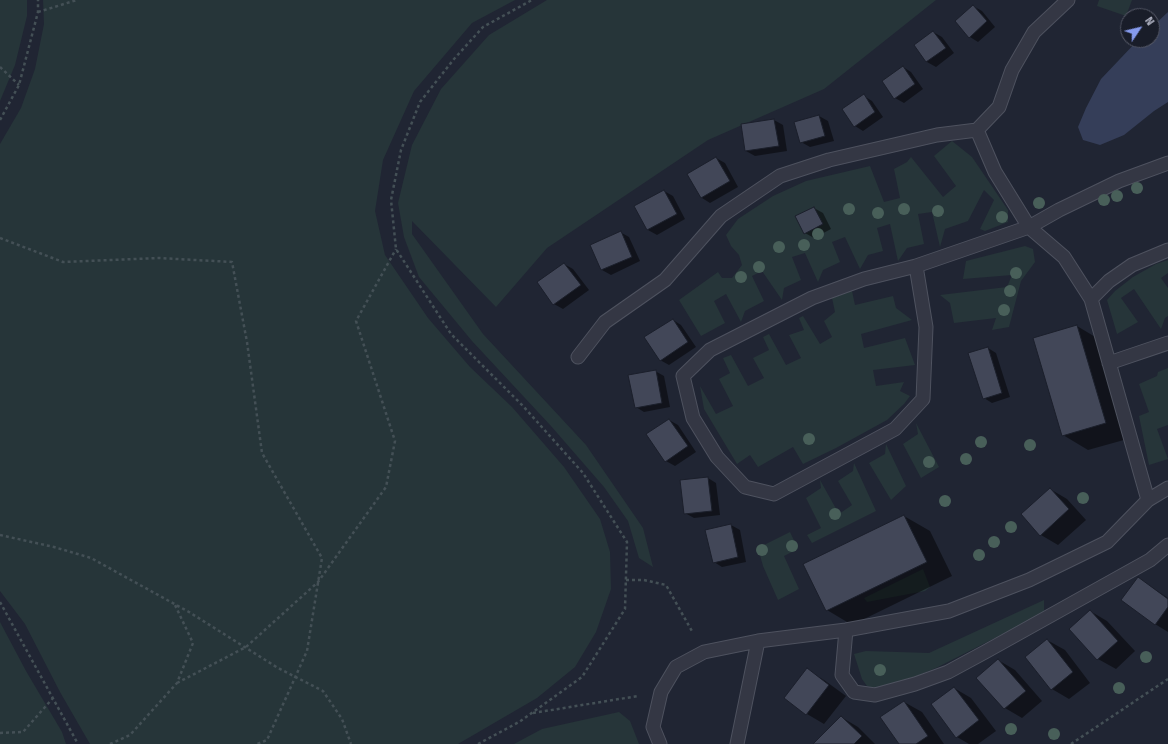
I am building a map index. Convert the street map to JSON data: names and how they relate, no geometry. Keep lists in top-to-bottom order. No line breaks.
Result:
{"north":"top right"}
